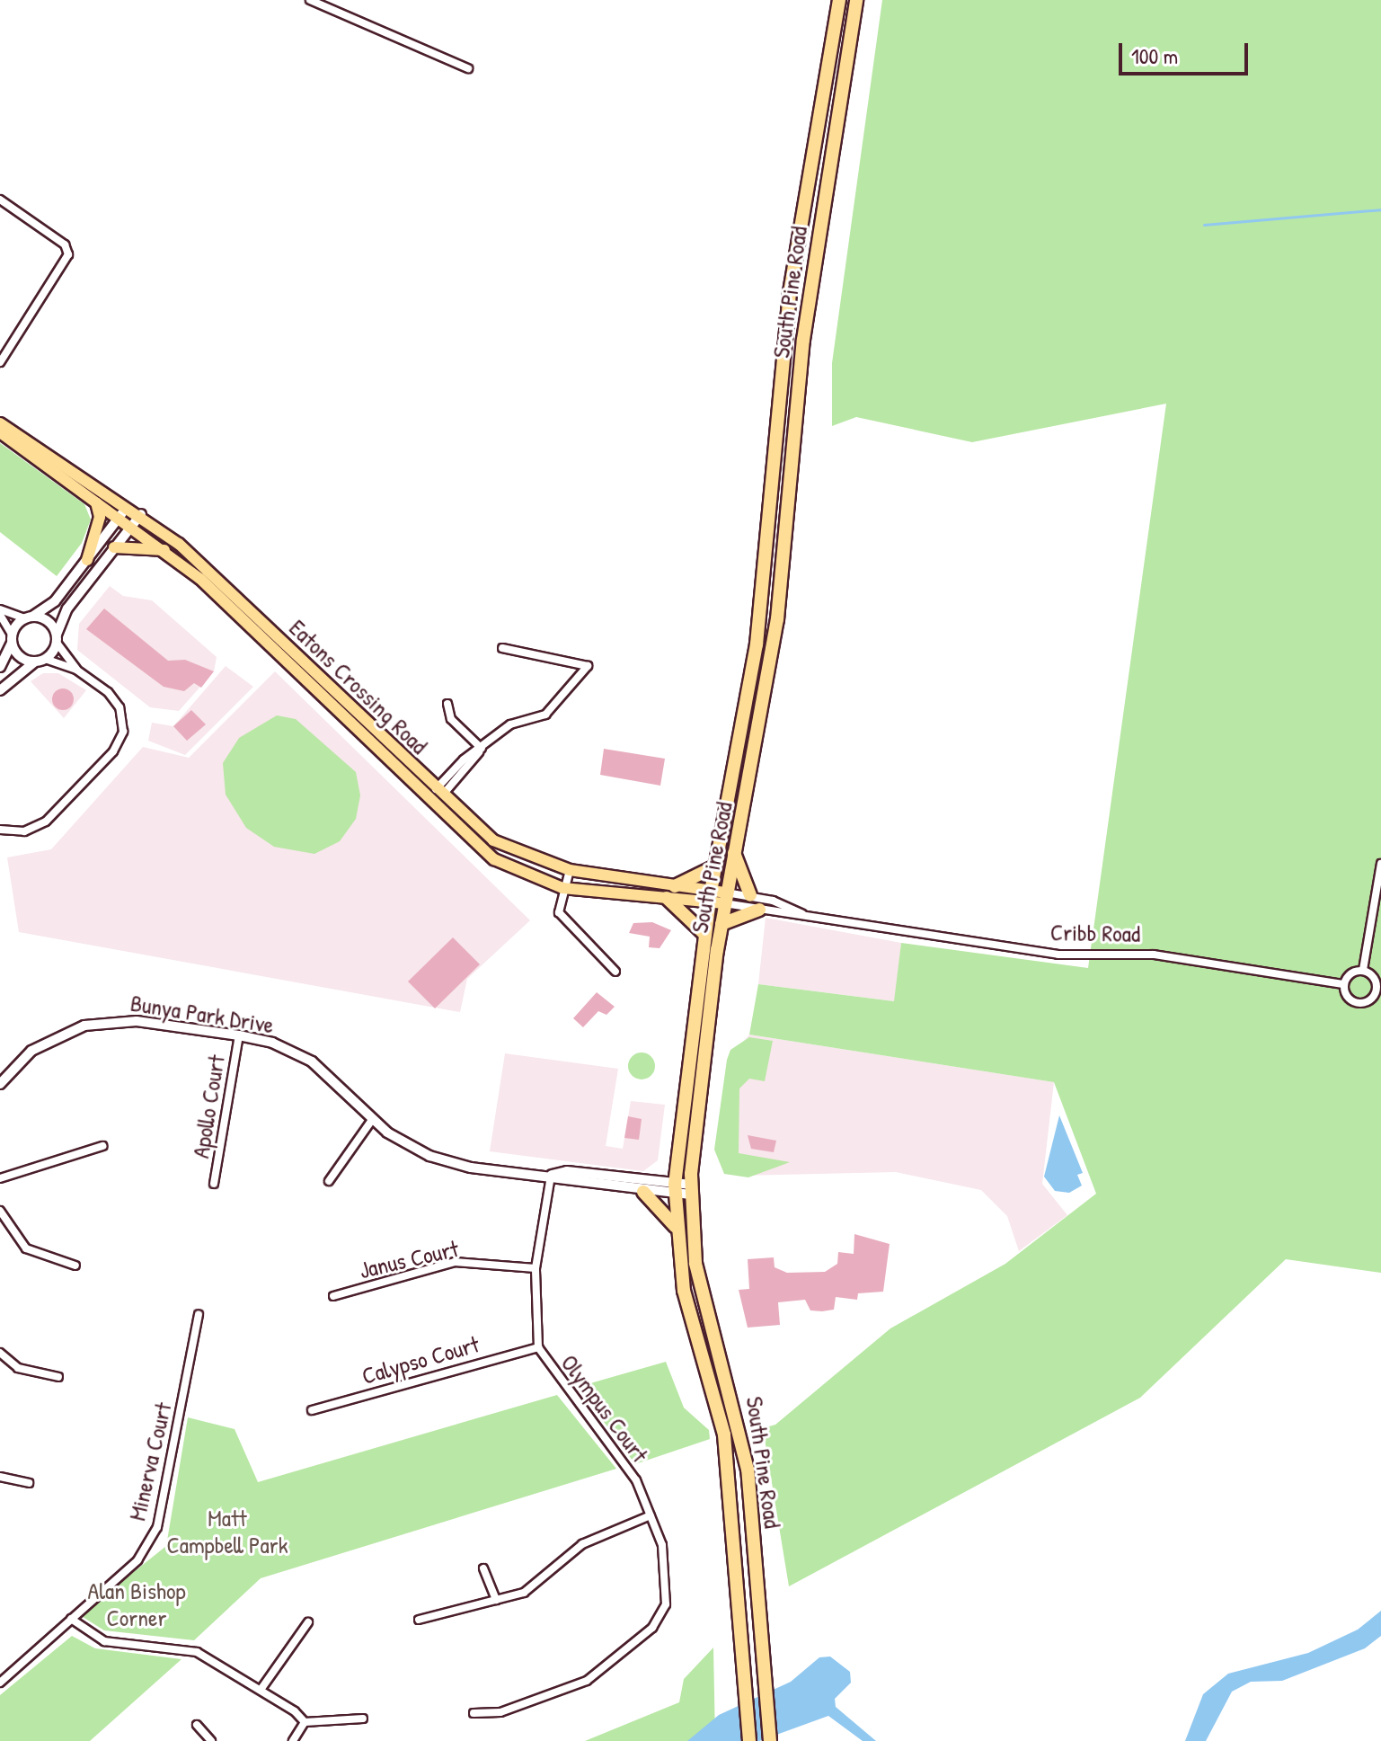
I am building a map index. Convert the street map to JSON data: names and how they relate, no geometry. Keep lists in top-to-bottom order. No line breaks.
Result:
{"streets":{"highway":["South Pine Road"],"main road":["Eatons Crossing Road","Cribb Road"],"street":["Bunya Park Drive","Apollo Court","Janus Court","Calypso Court","Olympus Court","Minerva Court"]},"crossings":[["South Pine Road","Eatons Crossing Road"],["South Pine Road","Cribb Road"],["South Pine Road","Bunya Park Drive"],["Eatons Crossing Road","Cribb Road"],["Bunya Park Drive","Apollo Court"],["Bunya Park Drive","Olympus Court"],["Janus Court","Olympus Court"],["Calypso Court","Olympus Court"]],"parks":["Matt Campbell Park","Alan Bishop Corner"],"scale_bar":"100 m"}
